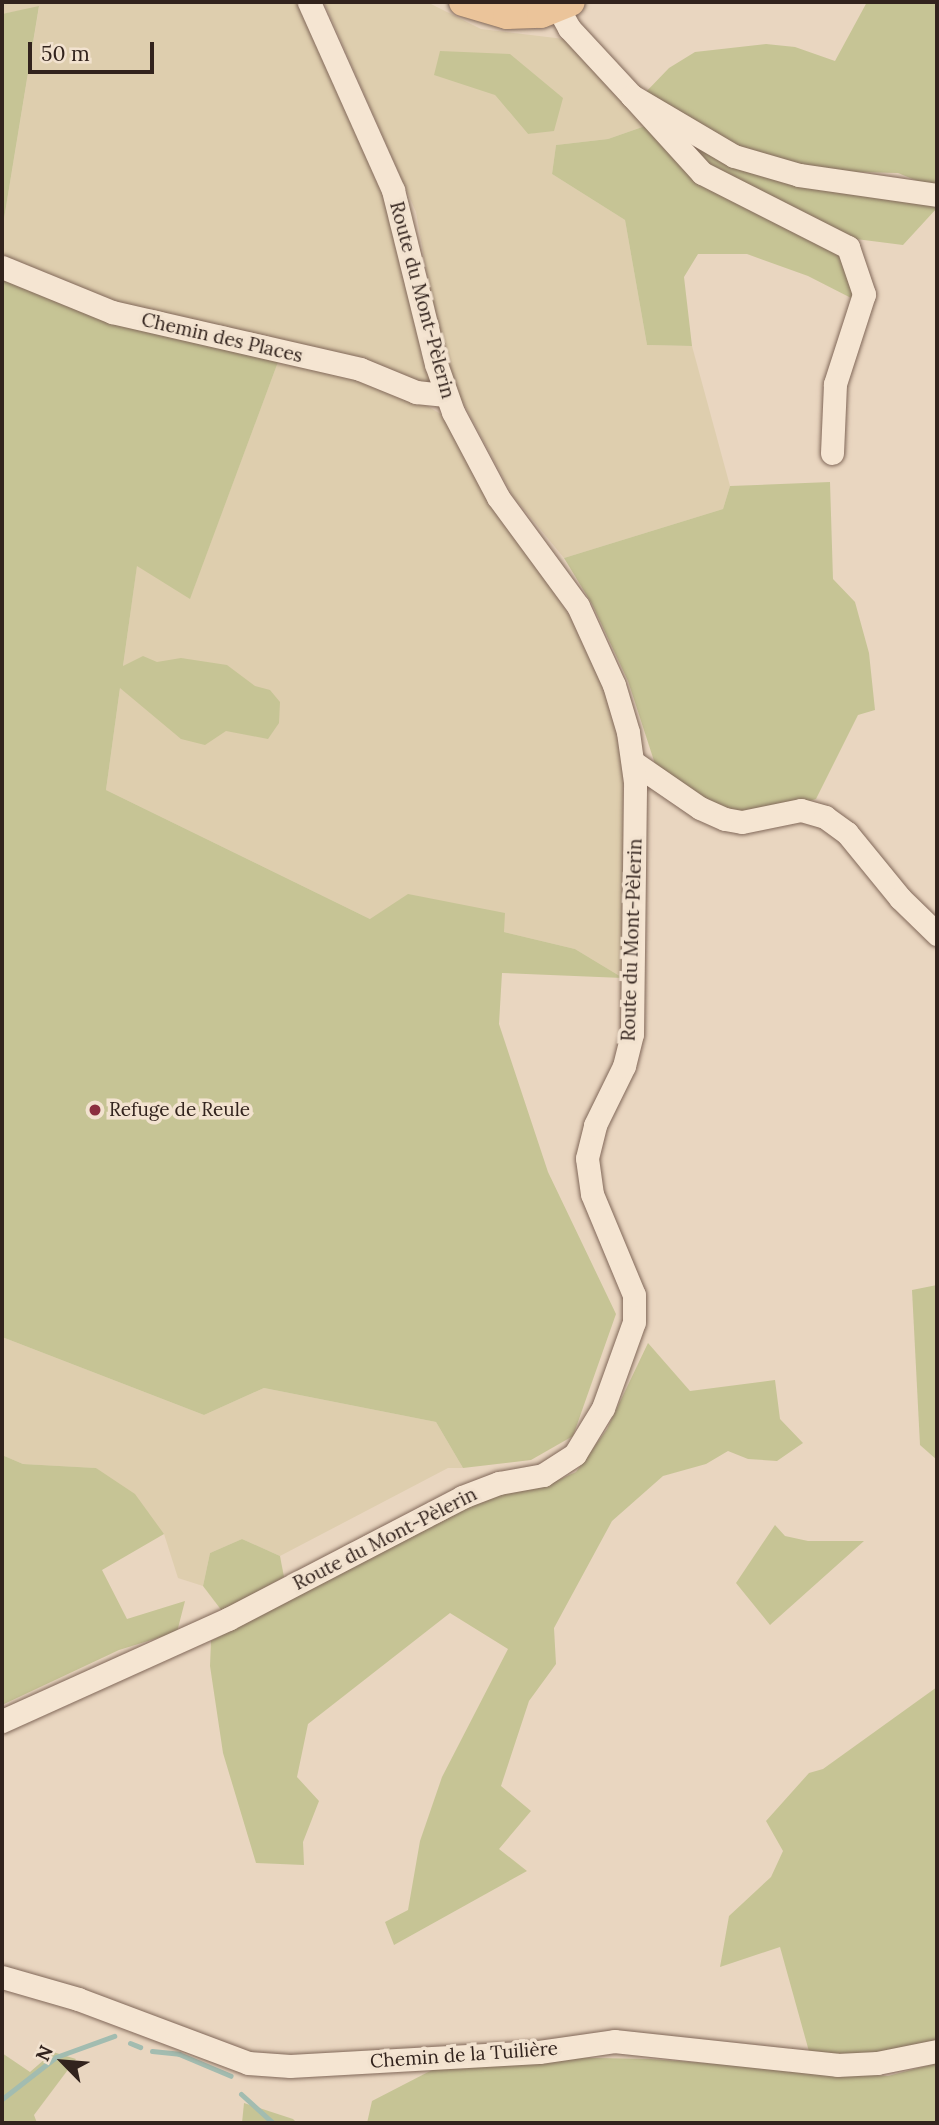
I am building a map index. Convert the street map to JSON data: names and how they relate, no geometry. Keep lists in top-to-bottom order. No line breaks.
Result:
{"streets":{"street":["Route du Mont-Pèlerin","Chemin des Places","Chemin de la Tuilière"]},"crossings":[["Route du Mont-Pèlerin","Chemin des Places"]],"places":["Refuge de Reule"],"scale_bar":"50 m","north":"top left"}
